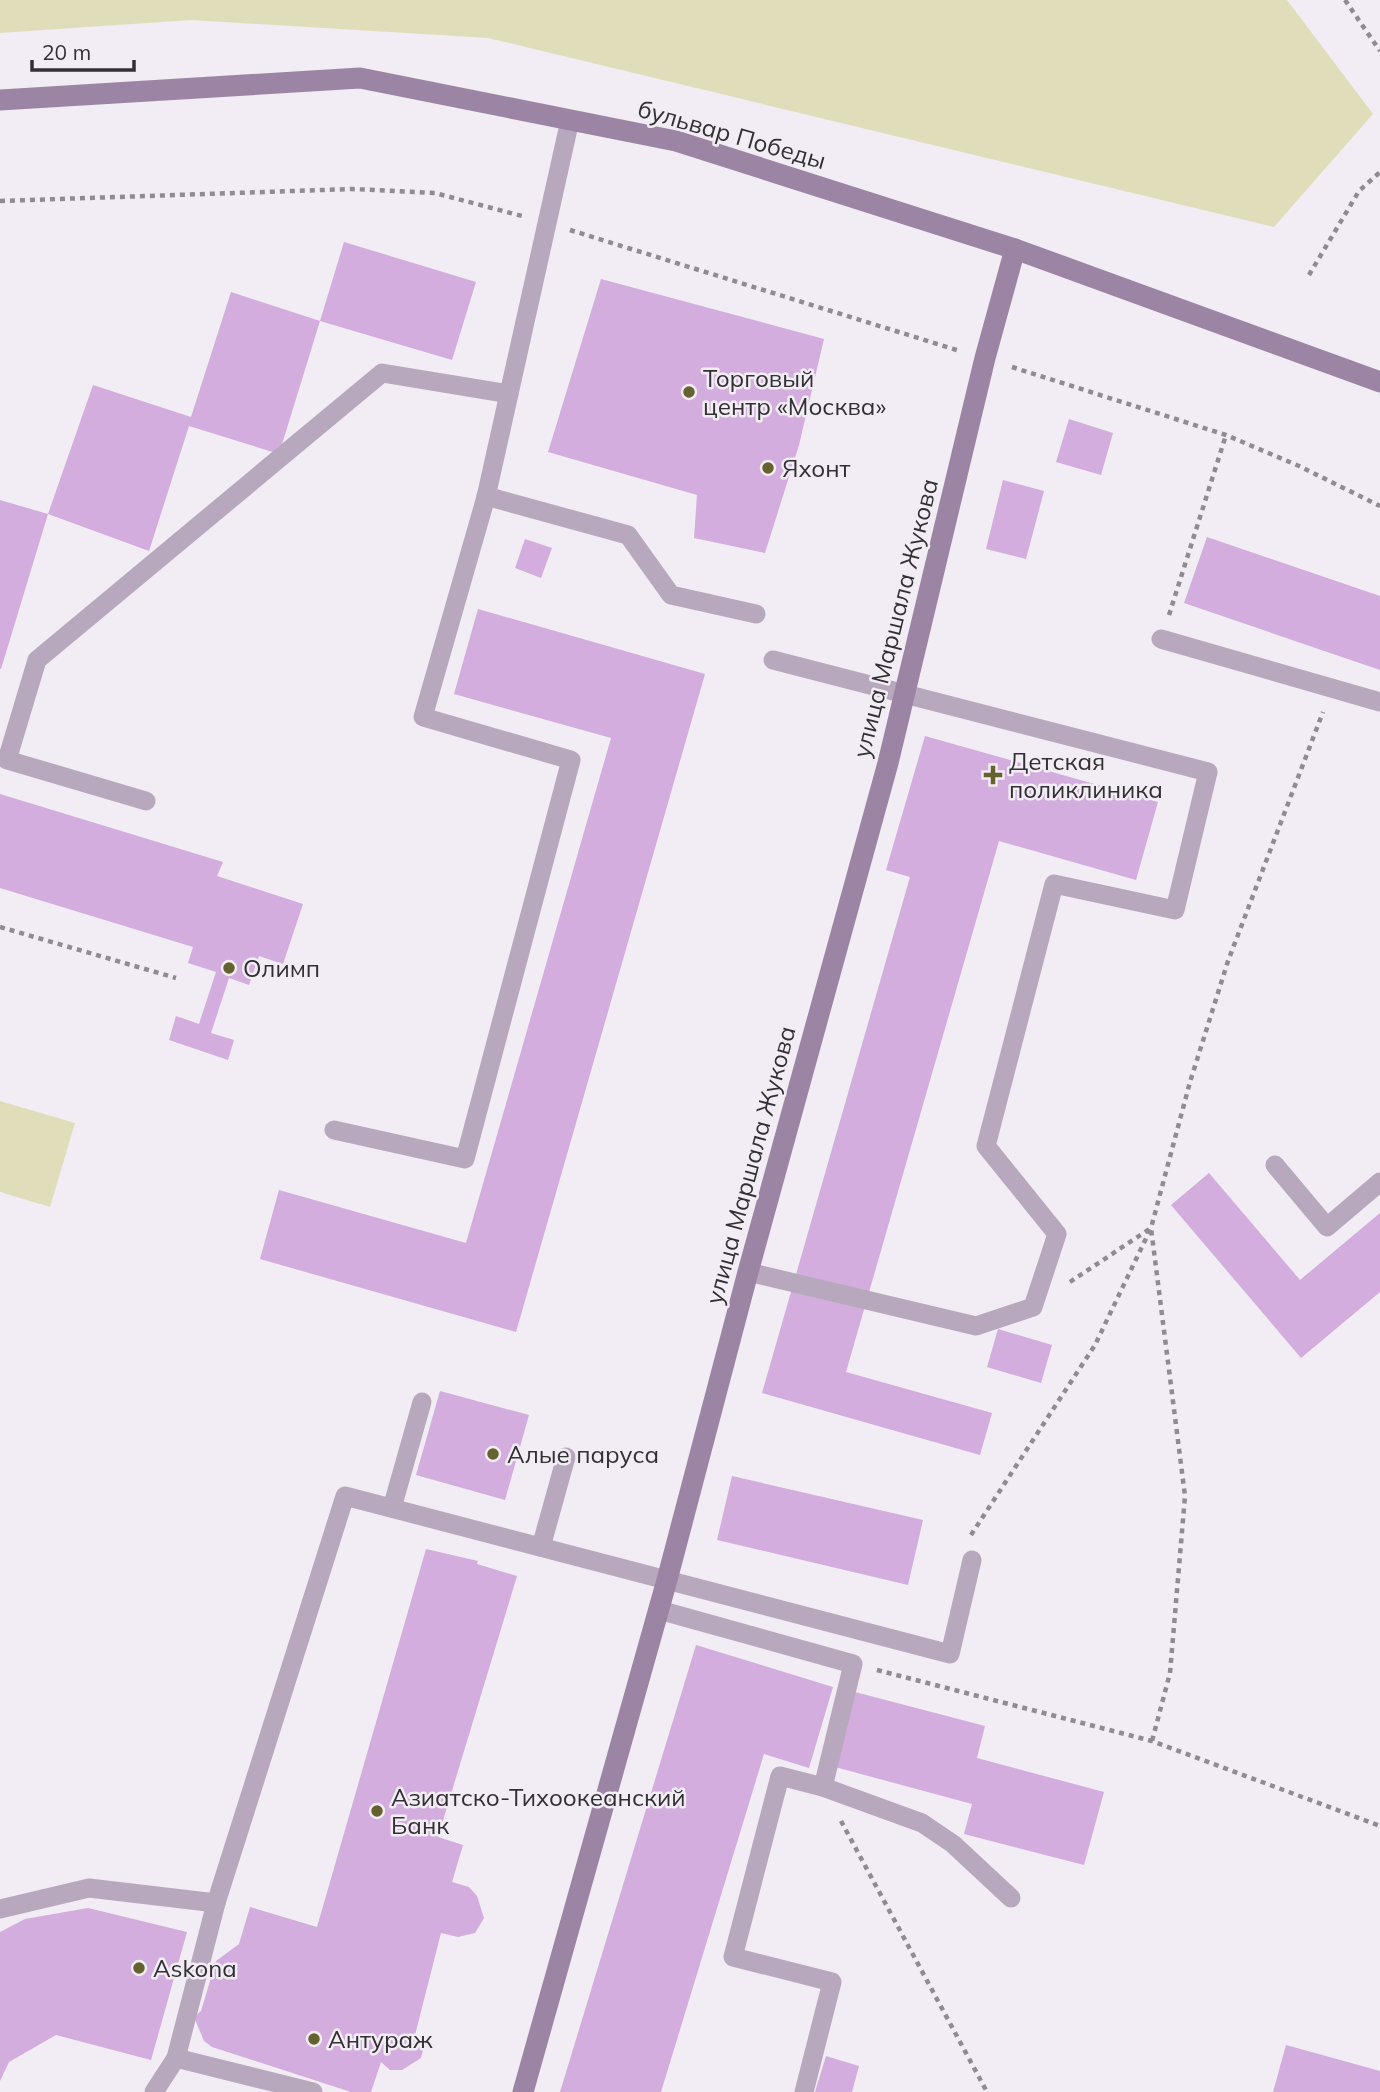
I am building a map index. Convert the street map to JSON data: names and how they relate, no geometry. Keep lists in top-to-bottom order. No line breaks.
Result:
{"streets":{"street":["бульвар Победы","улица Маршала Жукова"]},"crossings":[["бульвар Победы","улица Маршала Жукова"]],"places":{"other":["Торговый центр «Москва»","Яхонт","Олимп","Алые паруса","Азиатско-Тихоокеанский Банк","Askona","Антураж"],"health":["Детская поликлиника"]},"scale_bar":"20 m"}
